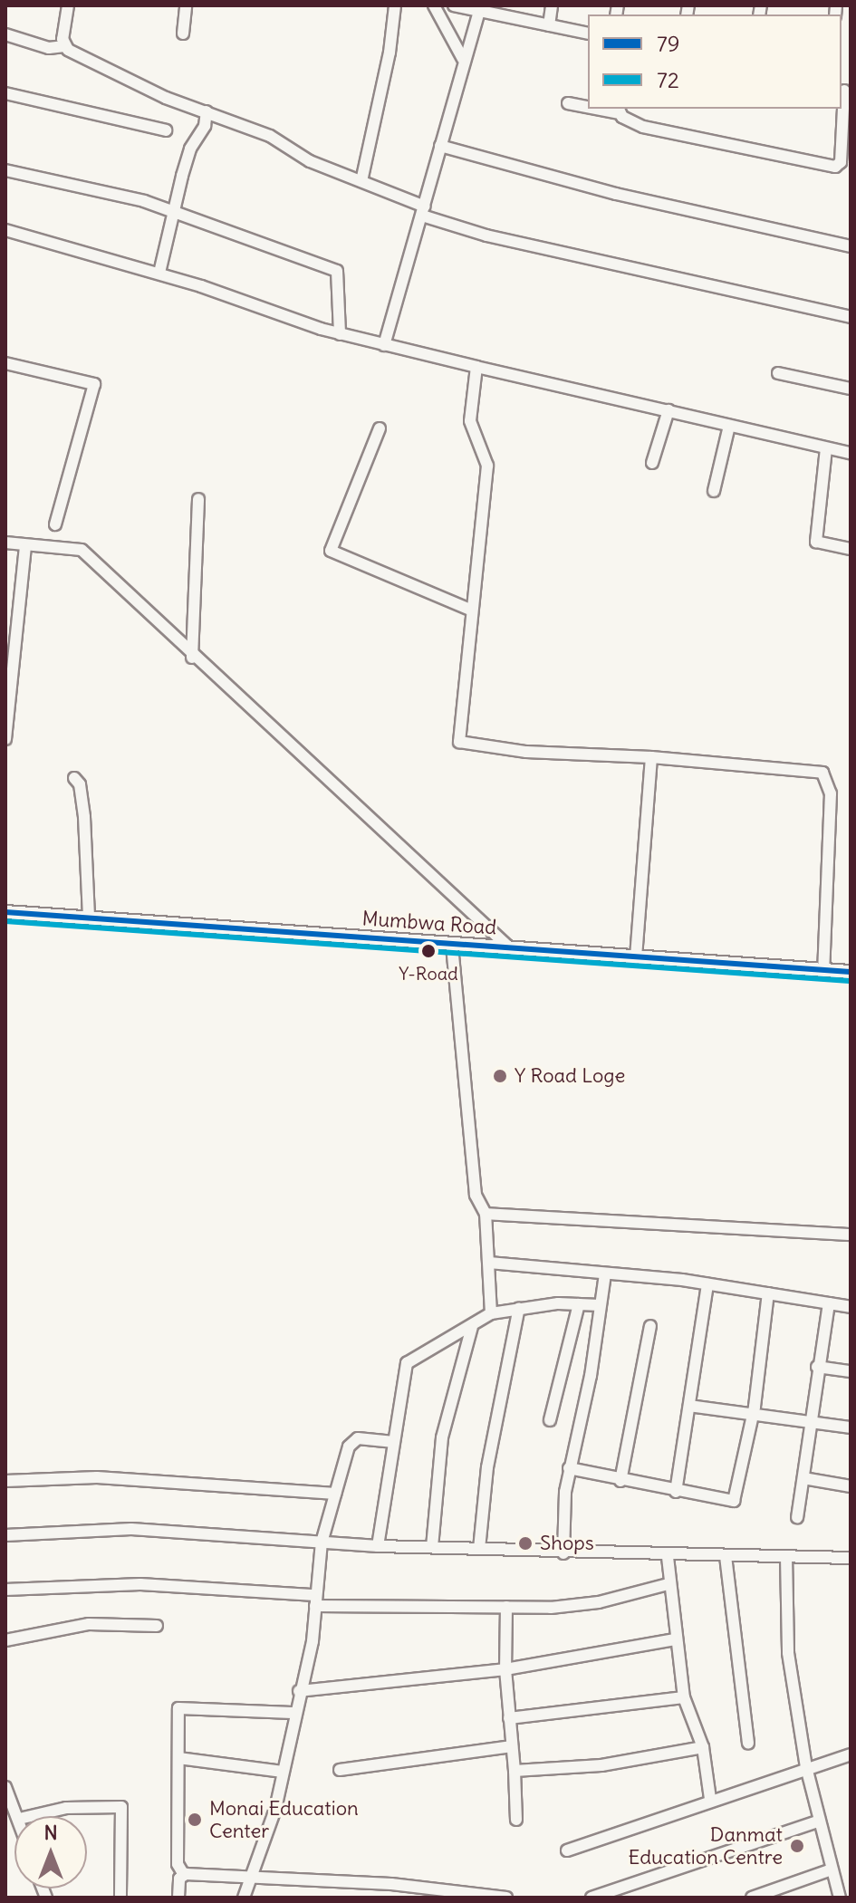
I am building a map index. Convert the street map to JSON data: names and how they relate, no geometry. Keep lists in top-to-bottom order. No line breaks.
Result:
{"streets":{"main road":["Mumbwa Road"]},"places":["Y-Road","Y Road Loge","Shops","Monai Education Center","Danmat Education Centre"],"lines":["transit line 79","transit line 72"],"legend":["79","72"],"north":"top"}
